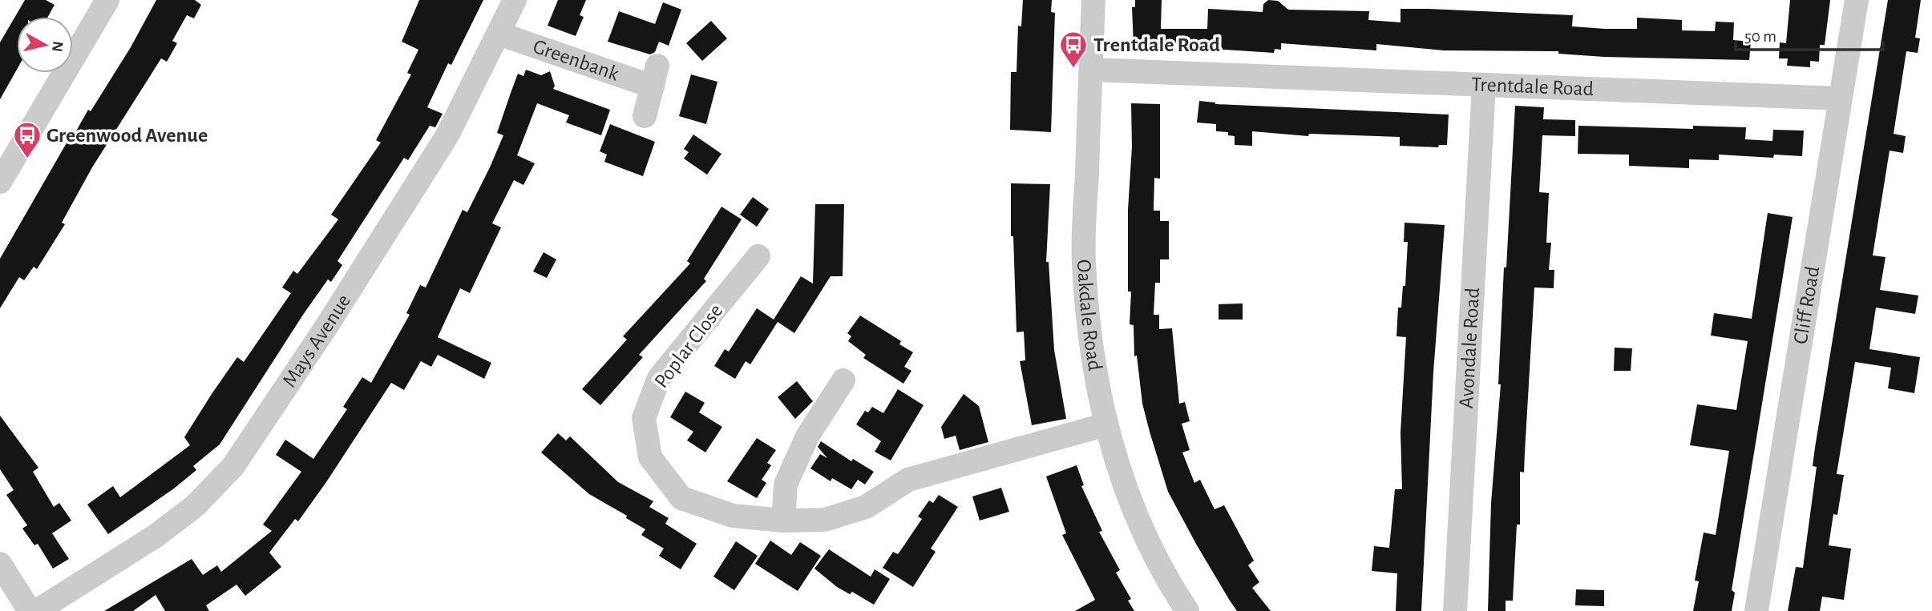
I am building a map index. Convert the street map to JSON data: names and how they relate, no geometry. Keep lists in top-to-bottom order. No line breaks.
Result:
{"streets":{"street":["Greenbank","Trentdale Road","Cliff Road","Oakdale Road","Mays Avenue","Poplar Close","Avondale Road"]},"crossings":[["Greenbank","Mays Avenue"],["Trentdale Road","Cliff Road"],["Trentdale Road","Oakdale Road"],["Trentdale Road","Avondale Road"],["Oakdale Road","Poplar Close"]],"places":{"bus stop":["Trentdale Road","Greenwood Avenue"]},"scale_bar":"50 m","north":"right"}
